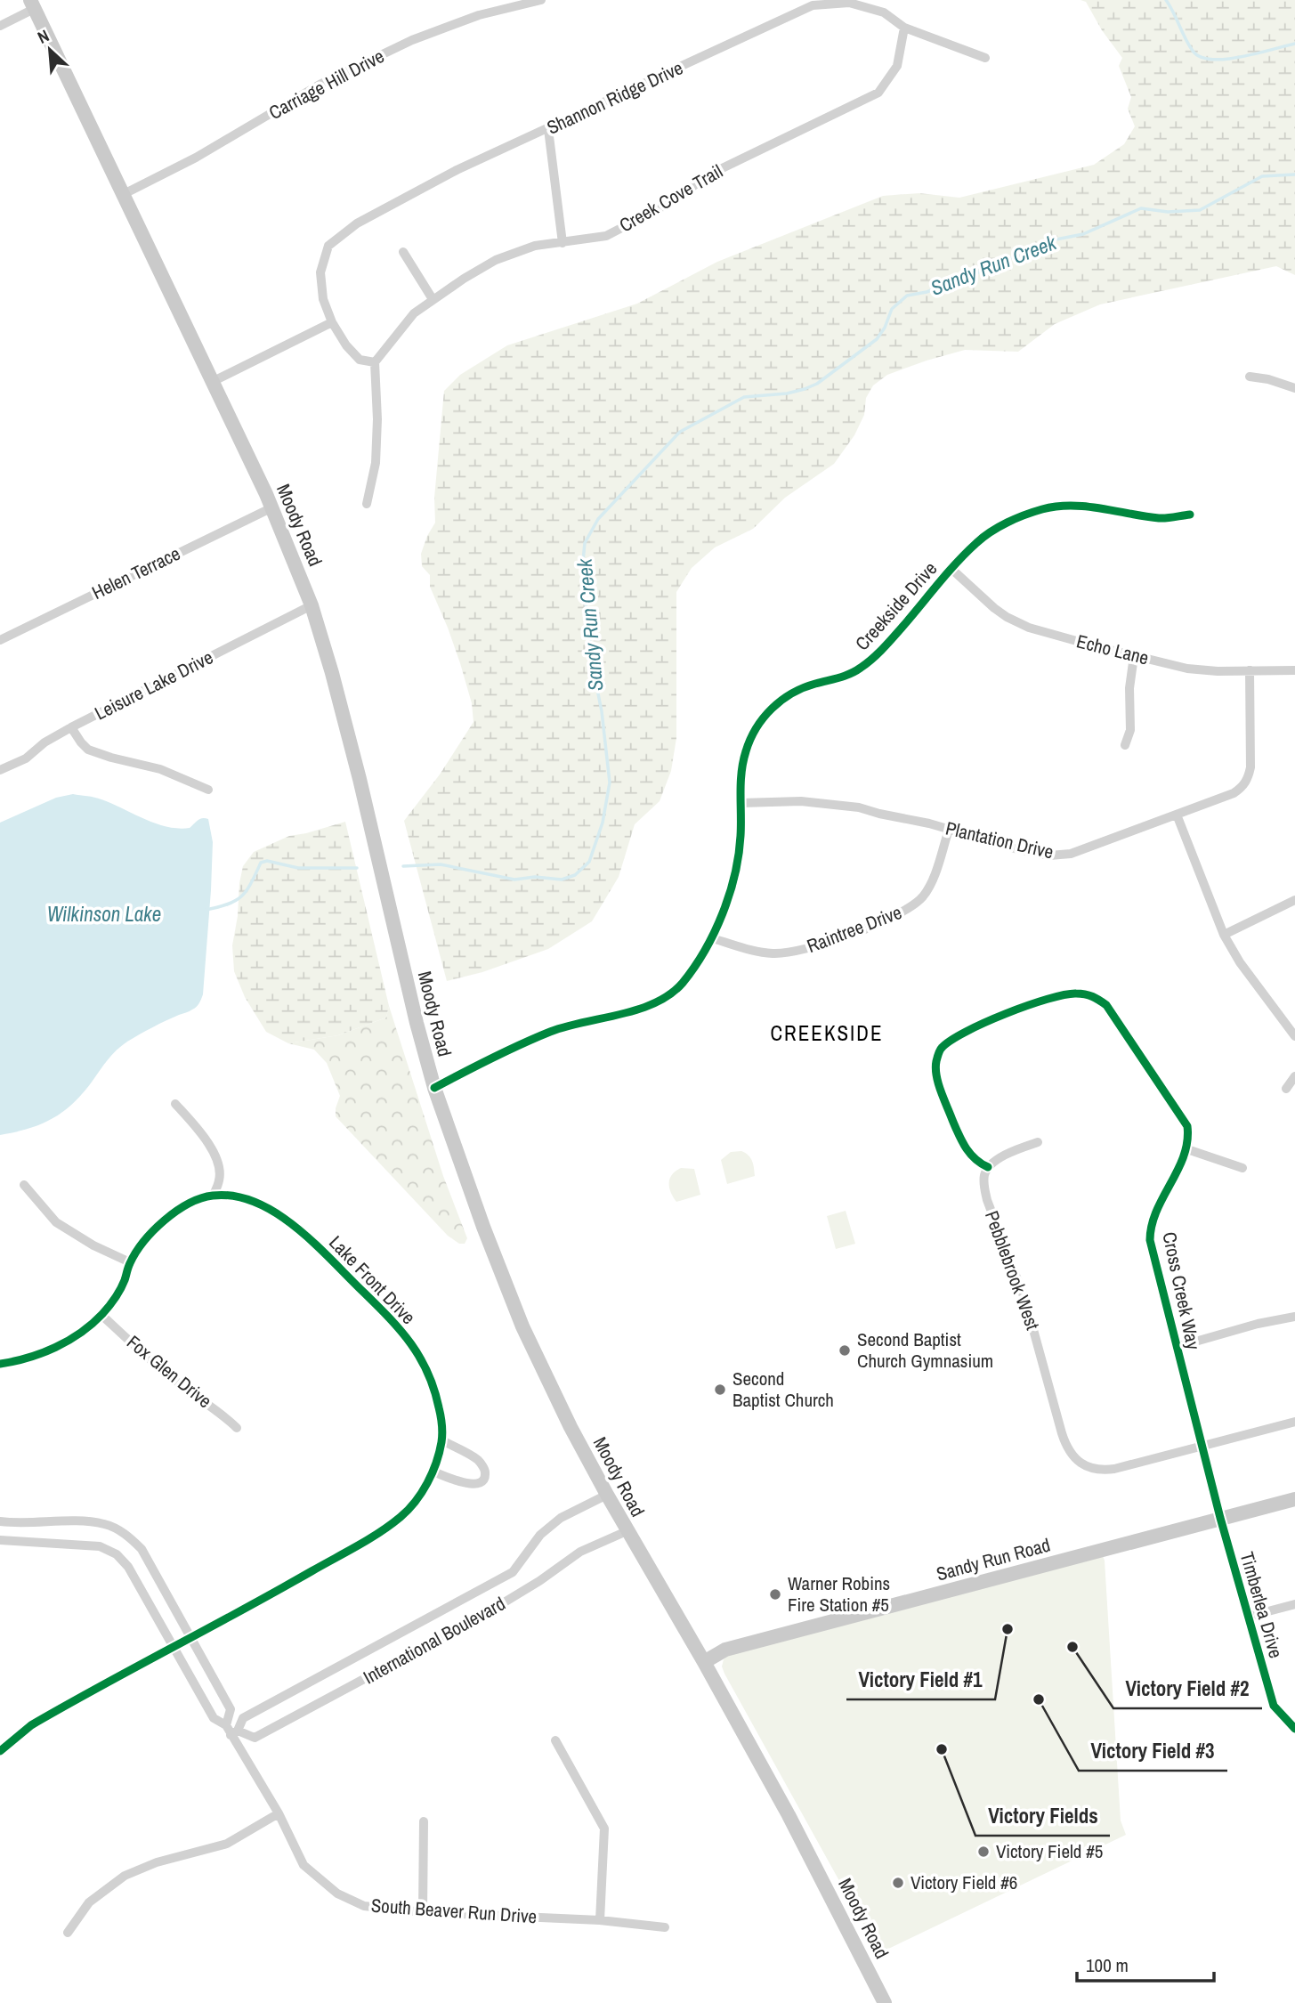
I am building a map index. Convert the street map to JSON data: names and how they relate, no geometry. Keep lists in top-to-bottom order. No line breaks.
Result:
{"streets":{"main road":["Moody Road","Sandy Run Road"],"street":["Carriage Hill Drive","Shannon Ridge Drive","Creek Cove Trail","Helen Terrace","Creekside Drive","Echo Lane","Leisure Lake Drive","Plantation Drive","Raintree Drive","Pebblebrook West","Lake Front Drive","Cross Creek Way","Fox Glen Drive","Timberlea Drive","International Boulevard","South Beaver Run Drive"]},"crossings":[["Carriage Hill Drive","Moody Road"],["Shannon Ridge Drive","Creek Cove Trail"],["Moody Road","Helen Terrace"],["Moody Road","Creekside Drive"],["Moody Road","Leisure Lake Drive"],["Moody Road","Sandy Run Road"],["Moody Road","International Boulevard"],["Creekside Drive","Echo Lane"],["Creekside Drive","Plantation Drive"],["Creekside Drive","Raintree Drive"],["Echo Lane","Plantation Drive"],["Plantation Drive","Raintree Drive"],["Pebblebrook West","Cross Creek Way"],["Lake Front Drive","South Beaver Run Drive"],["Cross Creek Way","Sandy Run Road"],["Cross Creek Way","Timberlea Drive"],["Sandy Run Road","Timberlea Drive"],["International Boulevard","South Beaver Run Drive"]],"districts":["CREEKSIDE"],"water":["Sandy Run Creek","Wilkinson Lake"],"places":["Second Baptist Church Gymnasium","Second Baptist Church","Warner Robins Fire Station #5","Victory Field #1","Victory Field #2","Victory Field #3","Victory Fields","Victory Field #5","Victory Field #6"],"scale_bar":"100 m","north":"top left"}
